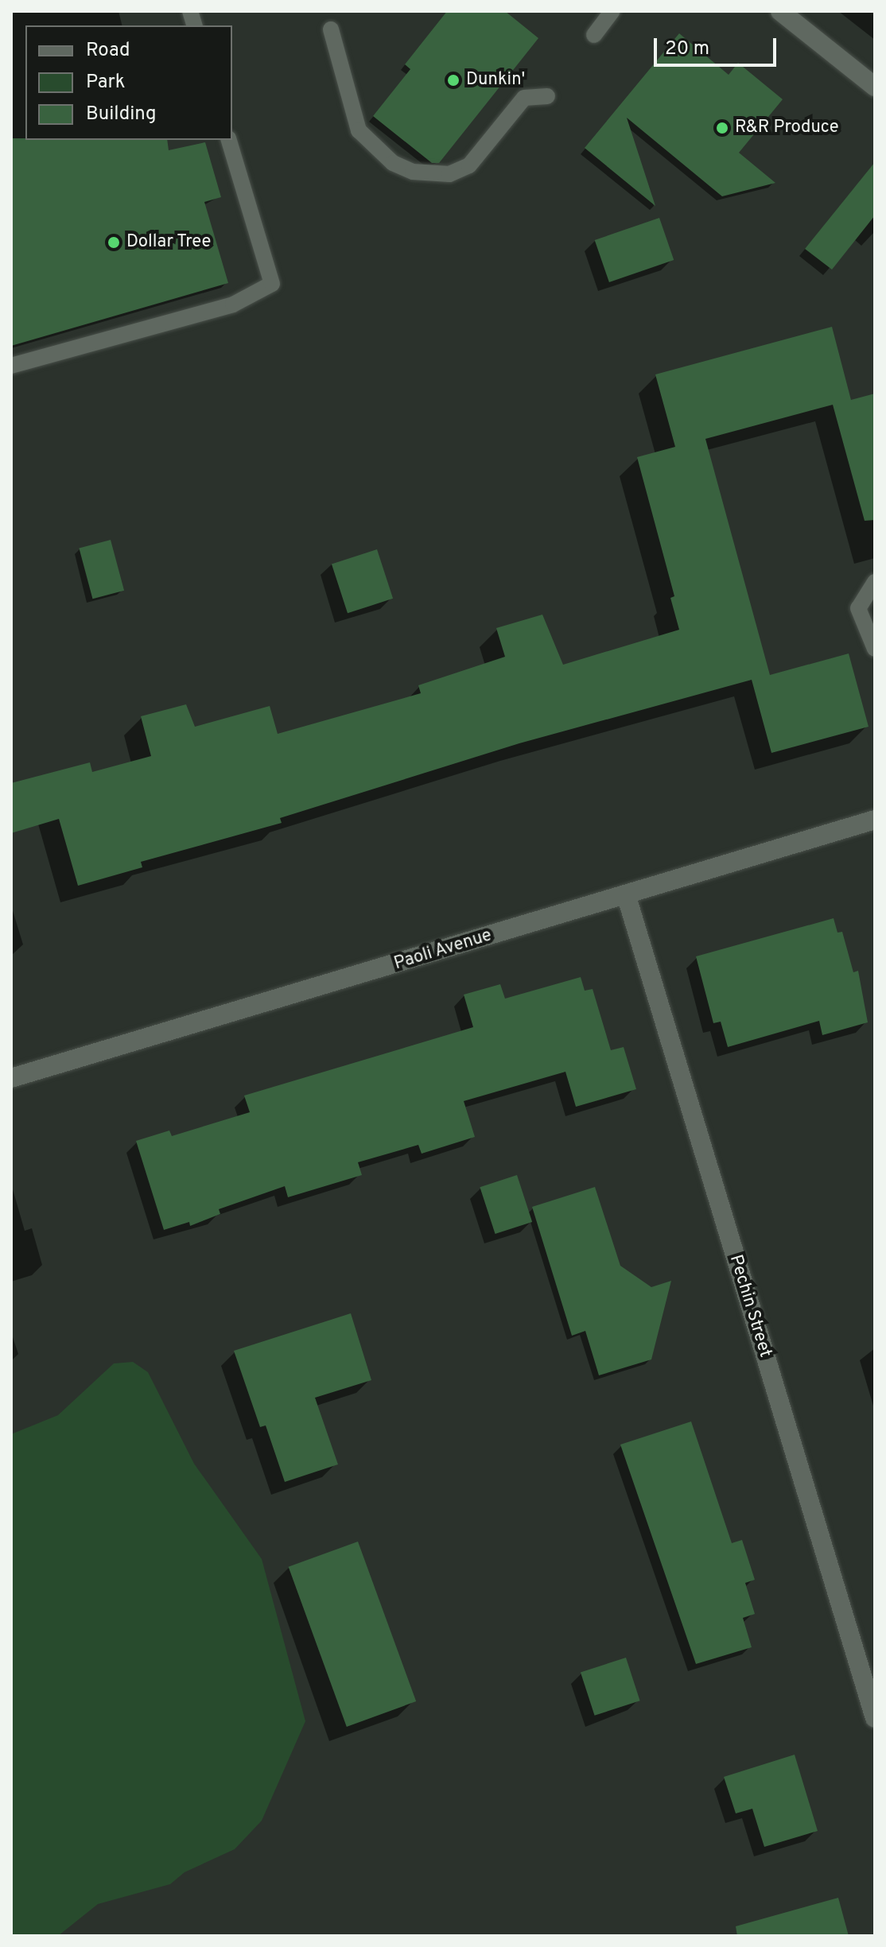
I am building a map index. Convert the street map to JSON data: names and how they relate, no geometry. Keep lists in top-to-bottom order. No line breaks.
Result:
{"streets":{"street":["Paoli Avenue","Pechin Street"]},"crossings":[["Paoli Avenue","Pechin Street"]],"places":["Dunkin'","R&R Produce","Dollar Tree"],"legend":["Road","Park","Building"],"scale_bar":"20 m"}
